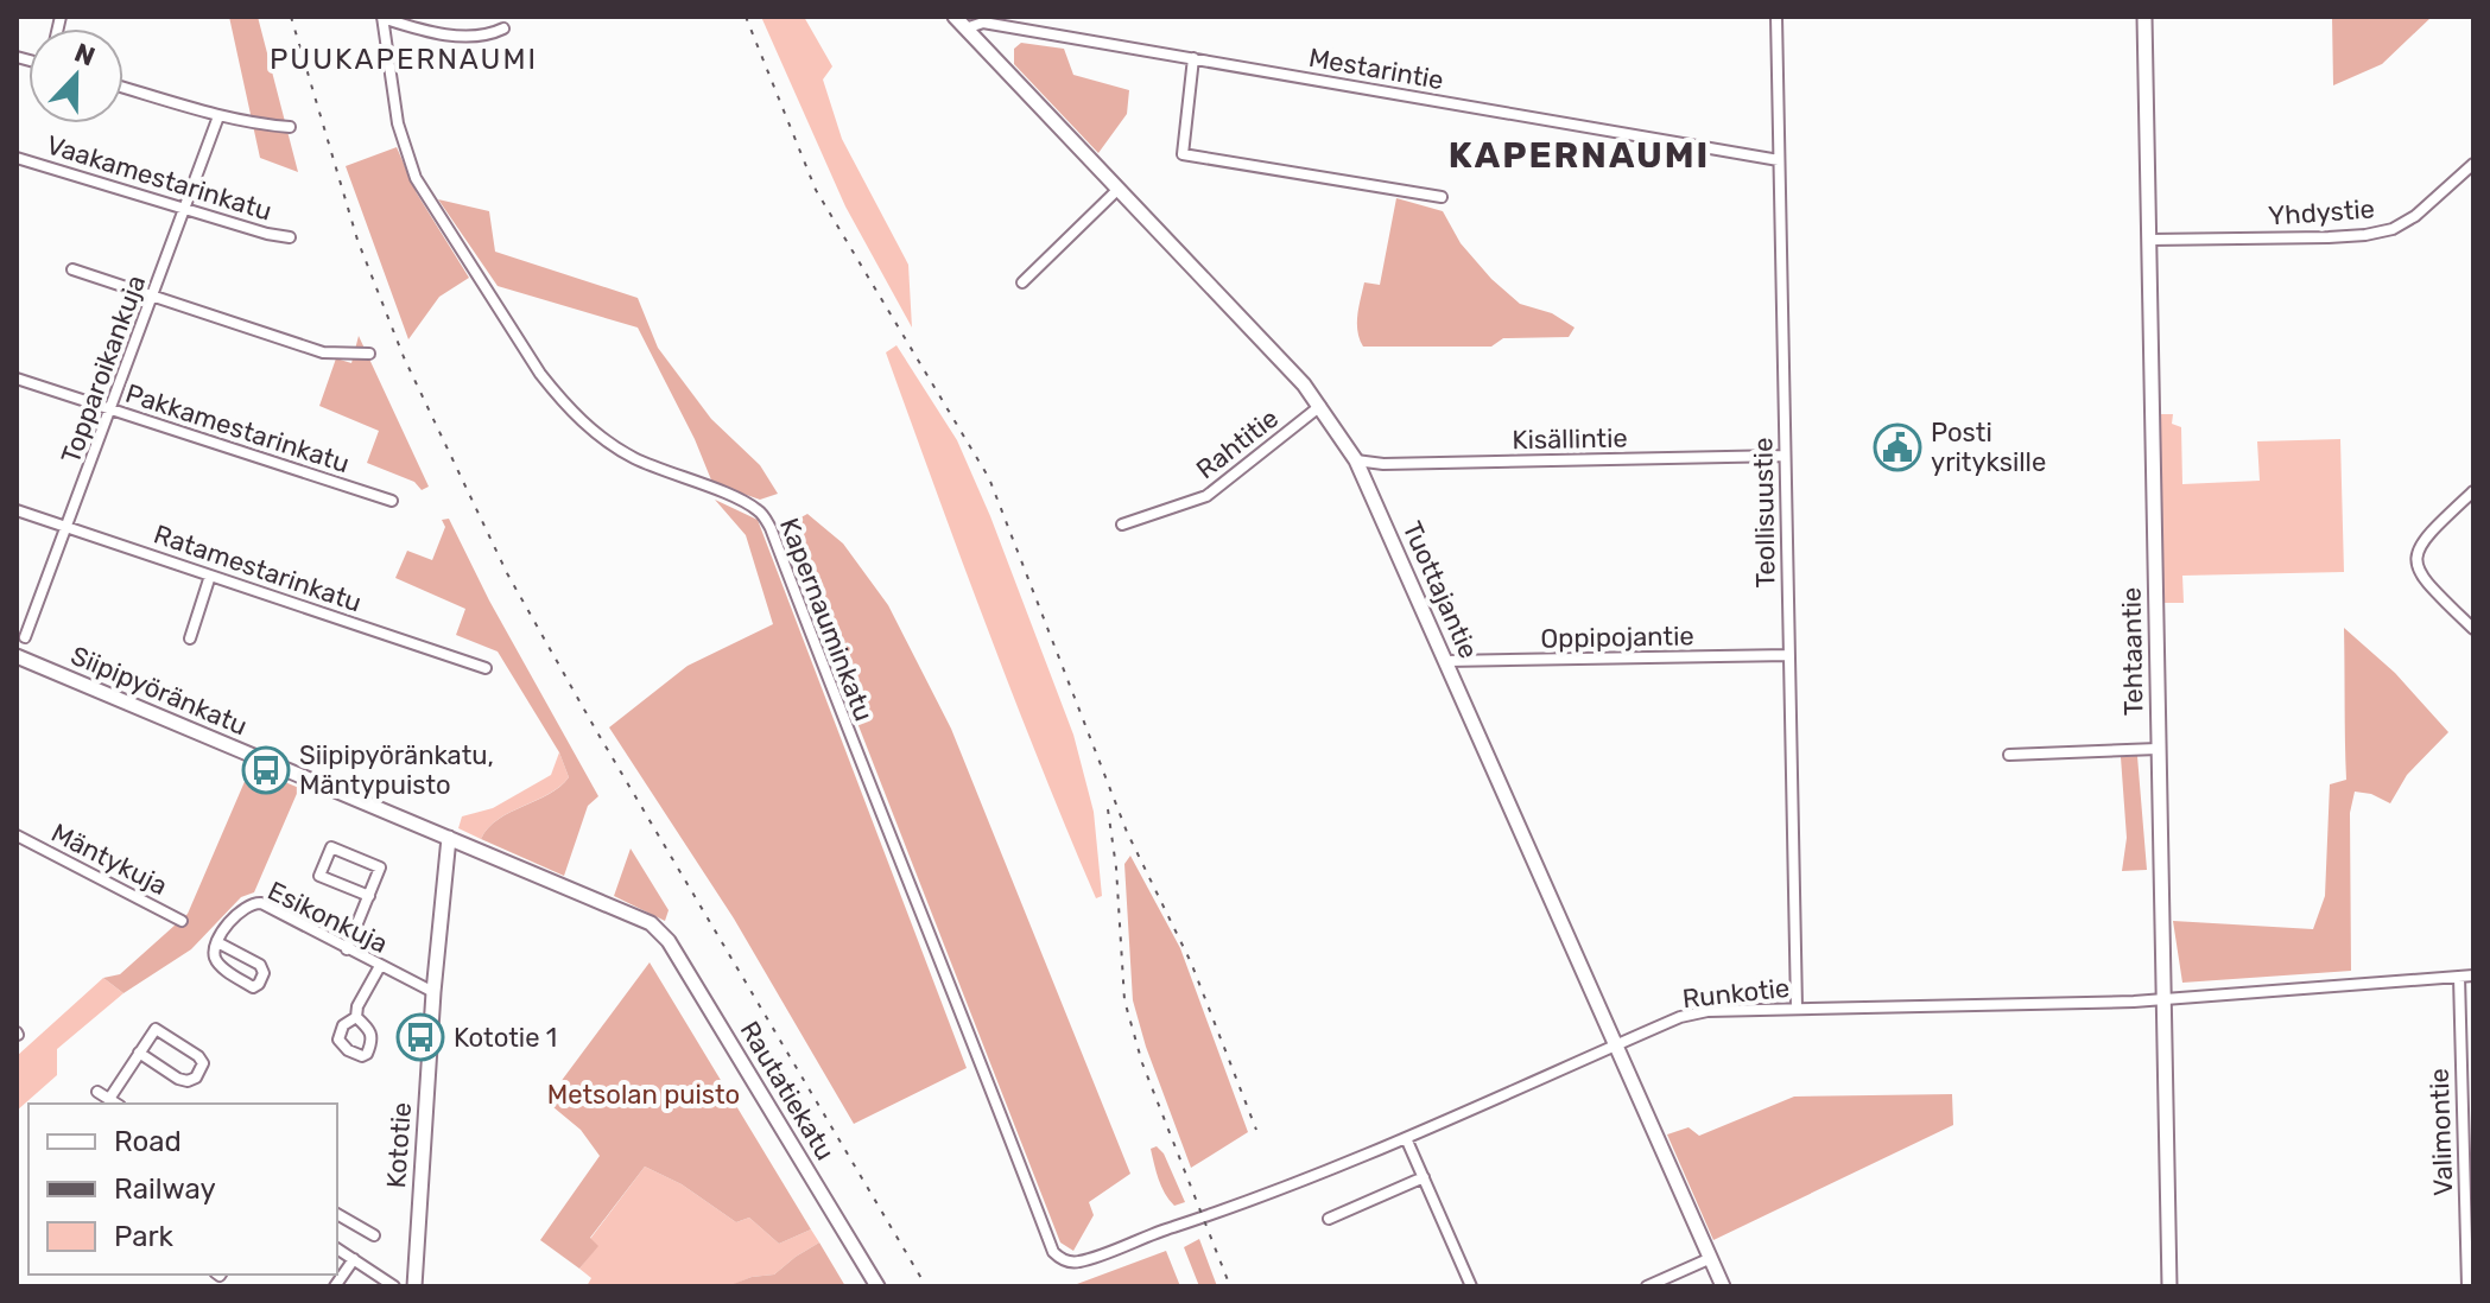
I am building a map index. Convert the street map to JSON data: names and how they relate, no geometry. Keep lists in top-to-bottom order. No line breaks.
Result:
{"streets":{"street":["Mestarintie","Vaakamestarinkatu","Yhdystie","Topparoikankuja","Pakkamestarinkatu","Kisällintie","Rahtitie","Teollisuustie","Ratamestarinkatu","Tuottajantie","Kapernauminkatu","Oppipojantie","Tehtaantie","Siipipyöränkatu","Mäntykuja","Esikonkuja","Runkotie","Rautatiekatu","Valimontie","Kototie"]},"crossings":[["Mestarintie","Teollisuustie"],["Mestarintie","Tuottajantie"],["Vaakamestarinkatu","Topparoikankuja"],["Yhdystie","Tehtaantie"],["Topparoikankuja","Pakkamestarinkatu"],["Topparoikankuja","Ratamestarinkatu"],["Kisällintie","Teollisuustie"],["Kisällintie","Tuottajantie"],["Rahtitie","Tuottajantie"],["Teollisuustie","Oppipojantie"],["Teollisuustie","Runkotie"],["Tuottajantie","Oppipojantie"],["Tuottajantie","Runkotie"],["Kapernauminkatu","Runkotie"],["Tehtaantie","Runkotie"],["Siipipyöränkatu","Rautatiekatu"],["Siipipyöränkatu","Kototie"],["Esikonkuja","Kototie"],["Runkotie","Valimontie"]],"districts":["PUUKAPERNAUMI","KAPERNAUMI"],"parks":["Metsolan puisto"],"places":{"public building":["Posti yrityksille"],"bus stop":["Siipipyöränkatu, Mäntypuisto","Kototie 1"]},"legend":["Road","Railway","Park"],"north":"top"}
